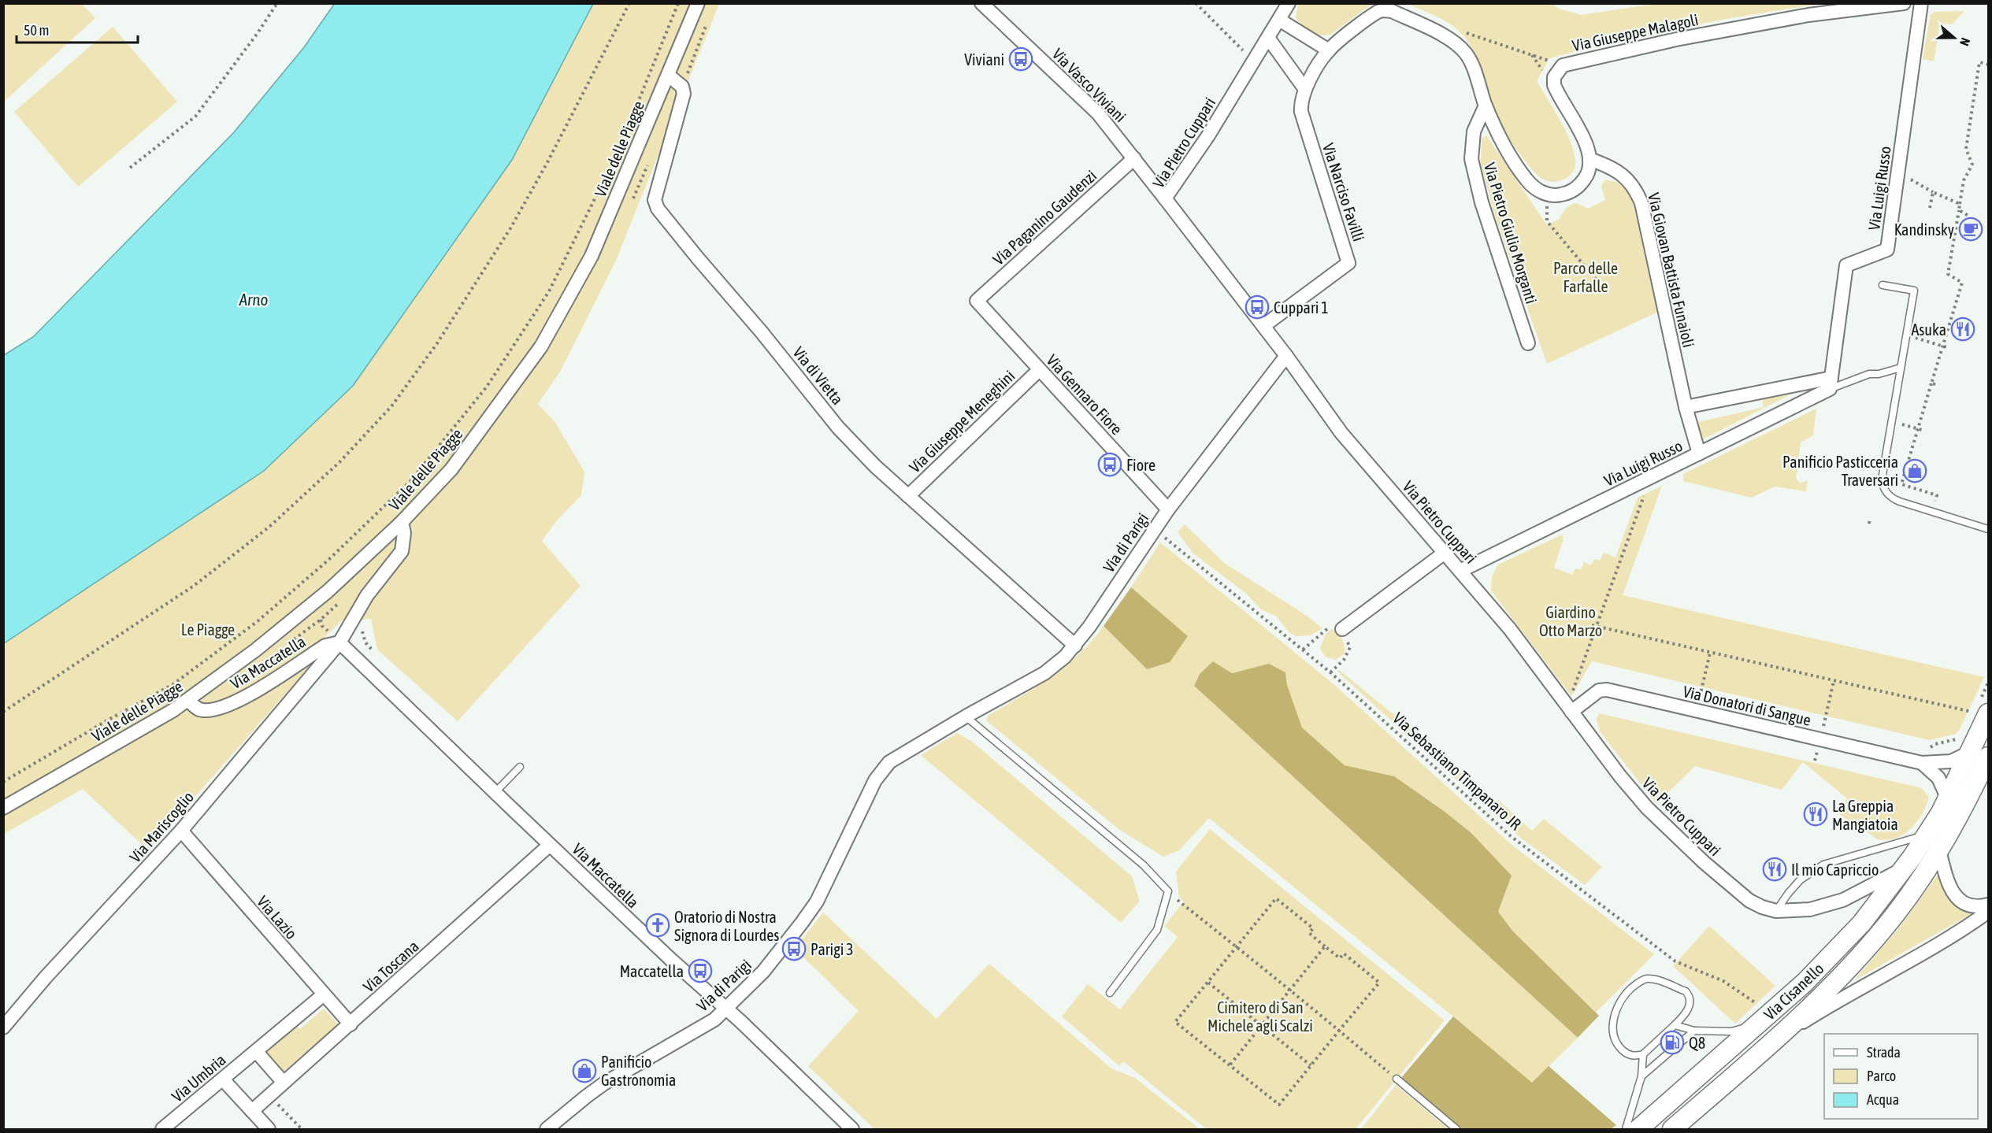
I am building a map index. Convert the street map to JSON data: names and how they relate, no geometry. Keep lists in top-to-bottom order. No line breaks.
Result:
{"streets":{"main road":["Via Cisanello"],"street":["Via Giuseppe Malagoli","Via Vasco Viviani","Via Pietro Cuppari","Viale delle Piagge","Via Luigi Russo","Via Narciso Favilli","Via Paganino Gaudenzi","Via Pietro Giulio Morganti","Via Giovan Battista Funaioli","Via di Vietta","Via Gennaro Fiore","Via Giuseppe Meneghini","Via di Parigi","Via Maccatella","Via Donatori di Sangue","Via Mariscoglio","Via Lazio","Via Toscana","Via Umbria"],"path":["Via Sebastiano Timpanaro JR"]},"crossings":[["Via Giuseppe Malagoli","Via Giovan Battista Funaioli"],["Via Vasco Viviani","Via Pietro Cuppari"],["Via Vasco Viviani","Via Paganino Gaudenzi"],["Via Pietro Cuppari","Via Luigi Russo"],["Via Pietro Cuppari","Via Narciso Favilli"],["Via Pietro Cuppari","Via di Parigi"],["Via Pietro Cuppari","Via Donatori di Sangue"],["Via Pietro Cuppari","Via Cisanello"],["Viale delle Piagge","Via Maccatella"],["Via Luigi Russo","Via Giovan Battista Funaioli"],["Via Paganino Gaudenzi","Via Gennaro Fiore"],["Via di Vietta","Via Giuseppe Meneghini"],["Via di Vietta","Via di Parigi"],["Via Gennaro Fiore","Via Giuseppe Meneghini"],["Via Gennaro Fiore","Via di Parigi"],["Via di Parigi","Via Maccatella"],["Via di Parigi","Via Sebastiano Timpanaro JR"],["Via Maccatella","Via Mariscoglio"],["Via Maccatella","Via Toscana"],["Via Donatori di Sangue","Via Cisanello"],["Via Sebastiano Timpanaro JR","Via Cisanello"],["Via Mariscoglio","Via Lazio"],["Via Lazio","Via Toscana"],["Via Lazio","Via Umbria"]],"water":["Arno"],"parks":["Parco delle Farfalle","Giardino Otto Marzo","Le Piagge","Cimitero di San Michele agli Scalzi"],"places":{"bus stop":["Viviani","Cuppari 1","Fiore","Parigi 3","Maccatella"],"cafe":["Kandinsky"],"restaurant":["Asuka","La Greppia Mangiatoia","Il mio Capriccio"],"shop":["Panificio Pasticceria Traversari","Panificio Gastronomia"],"church":["Oratorio di Nostra Signora di Lourdes"],"fuel station":["Q8"]},"legend":["Strada","Parco","Acqua"],"scale_bar":"50 m","north":"right"}
